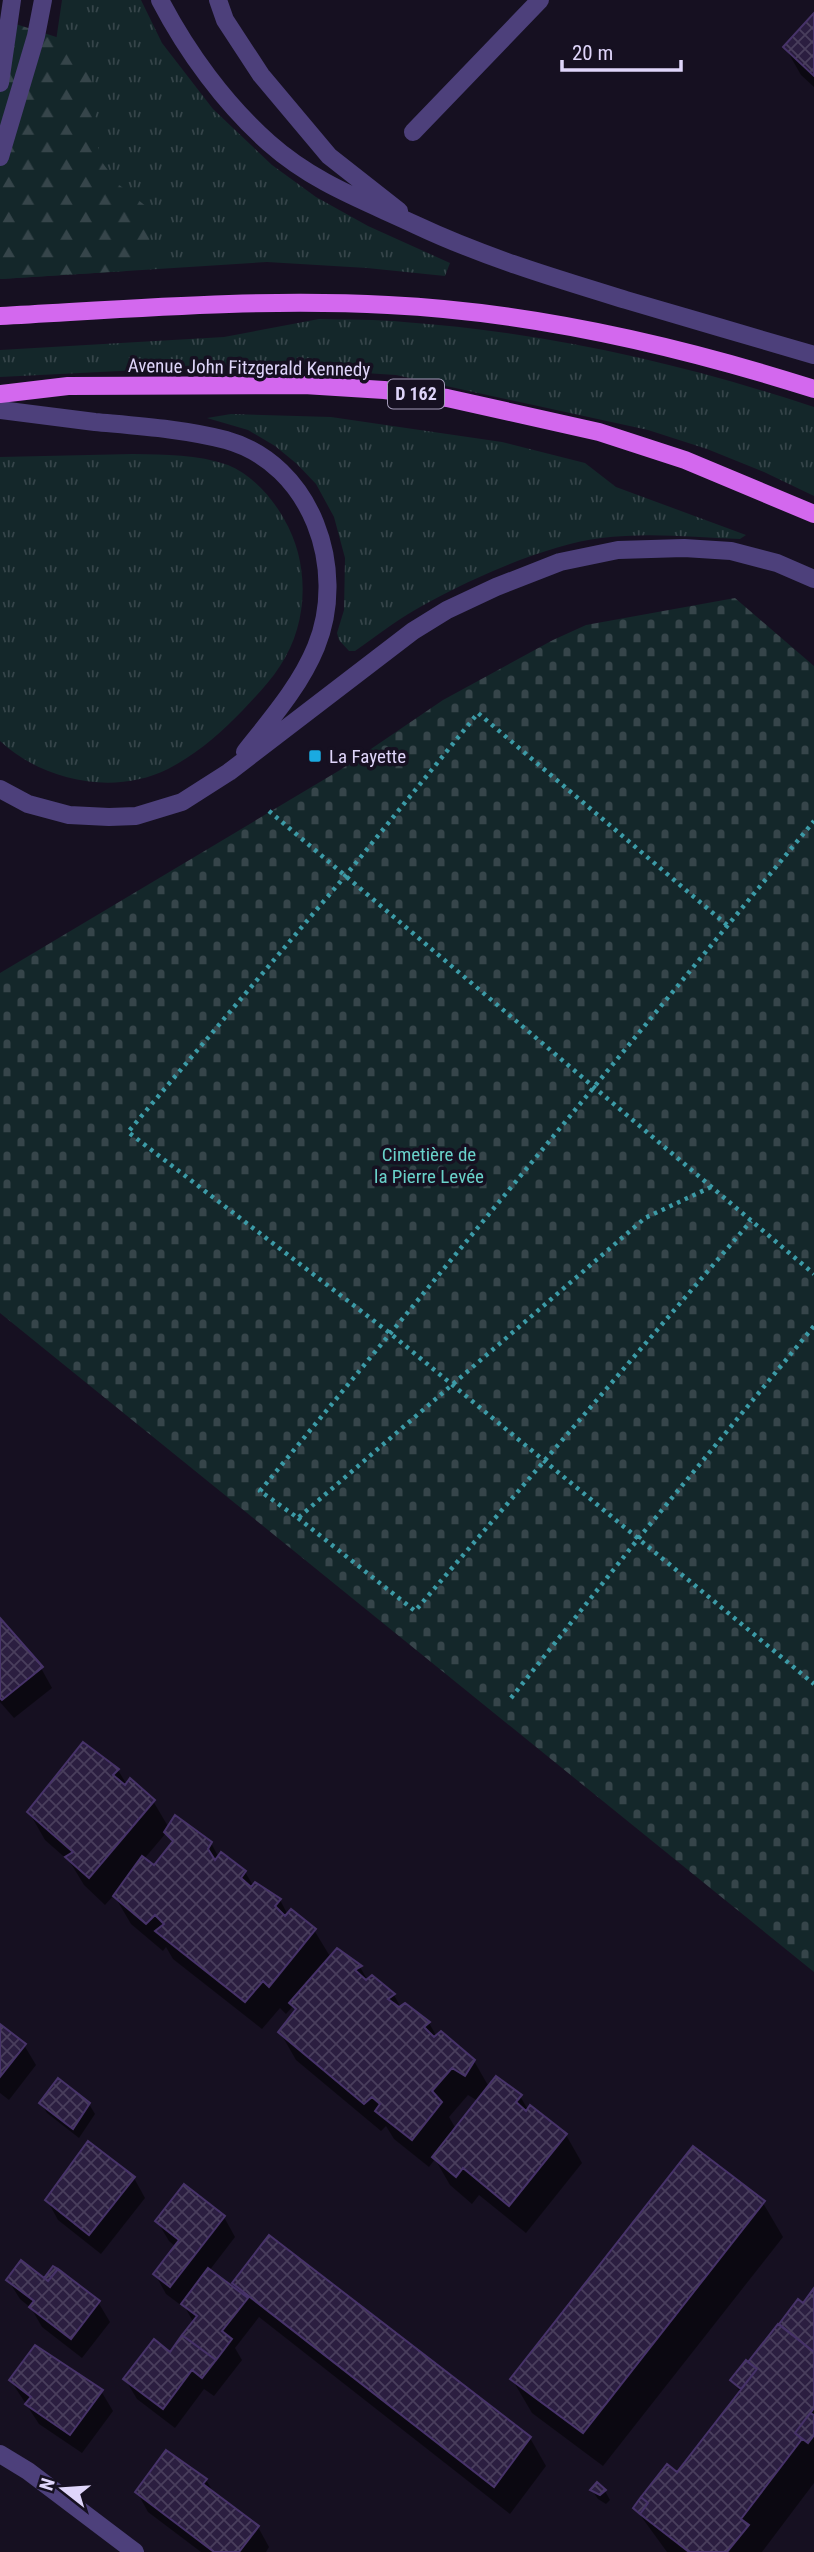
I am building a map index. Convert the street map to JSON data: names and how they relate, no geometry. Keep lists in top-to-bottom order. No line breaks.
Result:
{"streets":{"main road":["Avenue John Fitzgerald Kennedy","D 162"]},"parks":["Cimetière de la Pierre Levée"],"places":{"transit":["La Fayette"]},"scale_bar":"20 m","north":"left"}
